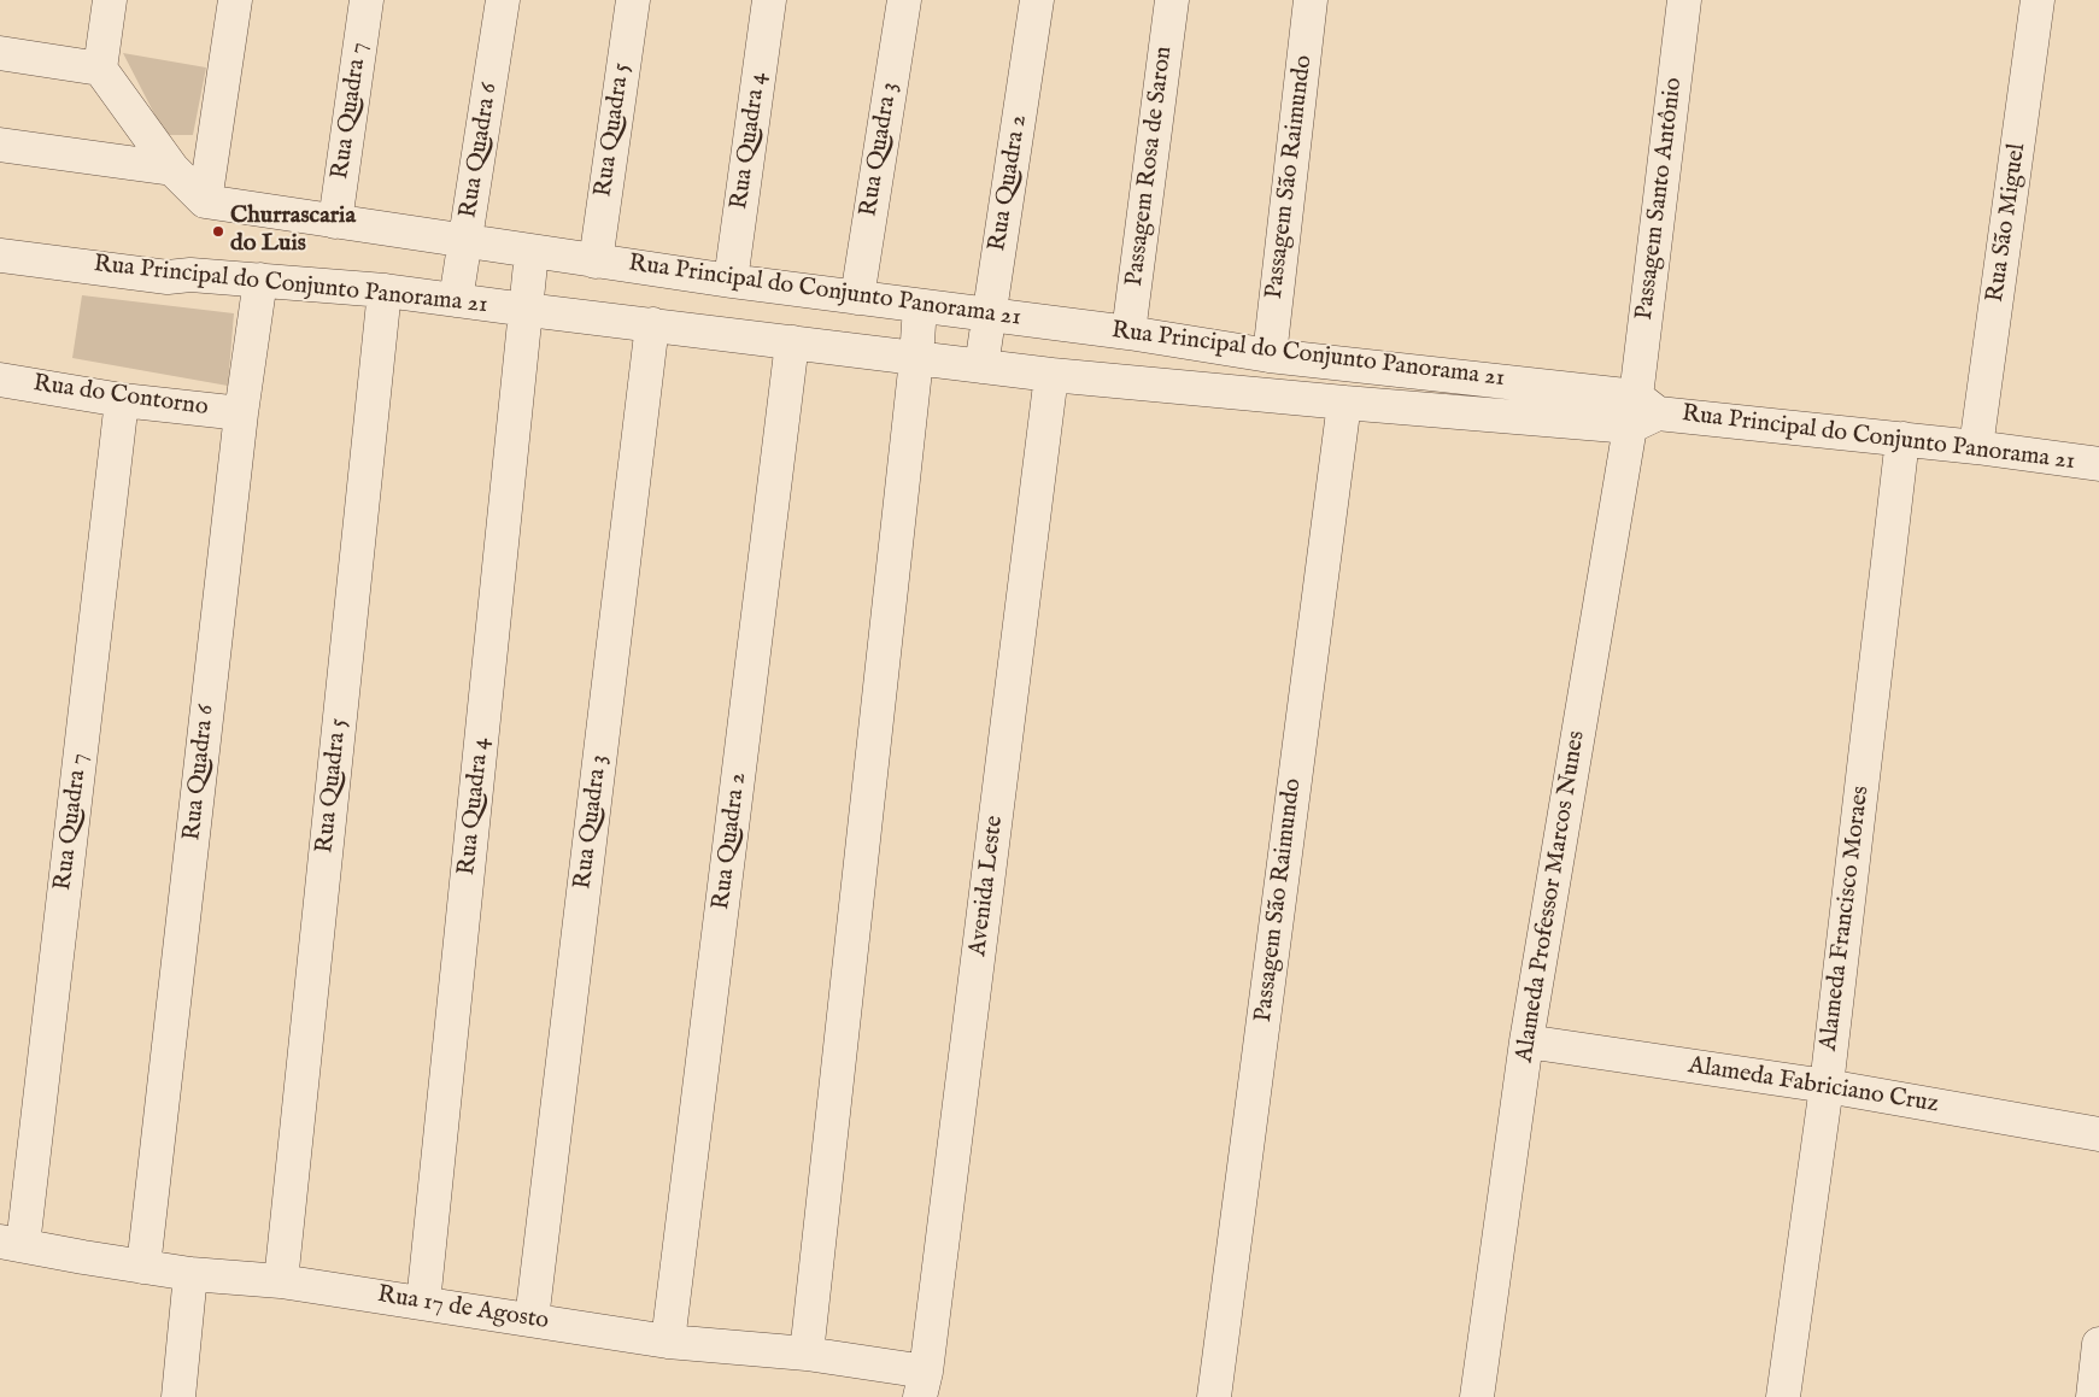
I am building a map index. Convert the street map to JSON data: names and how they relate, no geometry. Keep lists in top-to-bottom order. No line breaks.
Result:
{"streets":{"street":["Rua Quadra 7","Rua Quadra 5","Rua Quadra 4","Rua Quadra 3","Rua Quadra 6","Passagem Rosa de Saron","Passagem São Raimundo","Rua Quadra 2","Passagem Santo Antônio","Rua São Miguel","Rua Principal do Conjunto Panorama 21","Rua do Contorno","Avenida Leste","Alameda Professor Marcos Nunes","Alameda Francisco Moraes","Alameda Fabriciano Cruz","Rua 17 de Agosto"]},"crossings":[["Rua Quadra 7","Rua Principal do Conjunto Panorama 21"],["Rua Quadra 7","Rua do Contorno"],["Rua Quadra 7","Rua 17 de Agosto"],["Rua Quadra 5","Rua Principal do Conjunto Panorama 21"],["Rua Quadra 5","Rua 17 de Agosto"],["Rua Quadra 4","Rua Principal do Conjunto Panorama 21"],["Rua Quadra 4","Rua 17 de Agosto"],["Rua Quadra 3","Rua Principal do Conjunto Panorama 21"],["Rua Quadra 3","Rua 17 de Agosto"],["Rua Quadra 6","Rua Principal do Conjunto Panorama 21"],["Rua Quadra 6","Rua do Contorno"],["Rua Quadra 6","Rua 17 de Agosto"],["Passagem Rosa de Saron","Rua Principal do Conjunto Panorama 21"],["Passagem São Raimundo","Rua Principal do Conjunto Panorama 21"],["Rua Quadra 2","Rua Principal do Conjunto Panorama 21"],["Rua Quadra 2","Rua 17 de Agosto"],["Passagem Santo Antônio","Rua Principal do Conjunto Panorama 21"],["Passagem Santo Antônio","Alameda Professor Marcos Nunes"],["Rua São Miguel","Rua Principal do Conjunto Panorama 21"],["Rua Principal do Conjunto Panorama 21","Avenida Leste"],["Rua Principal do Conjunto Panorama 21","Alameda Professor Marcos Nunes"],["Rua Principal do Conjunto Panorama 21","Alameda Francisco Moraes"],["Avenida Leste","Rua 17 de Agosto"],["Alameda Professor Marcos Nunes","Alameda Fabriciano Cruz"],["Alameda Francisco Moraes","Alameda Fabriciano Cruz"]],"places":["Churrascaria do Luis"]}
